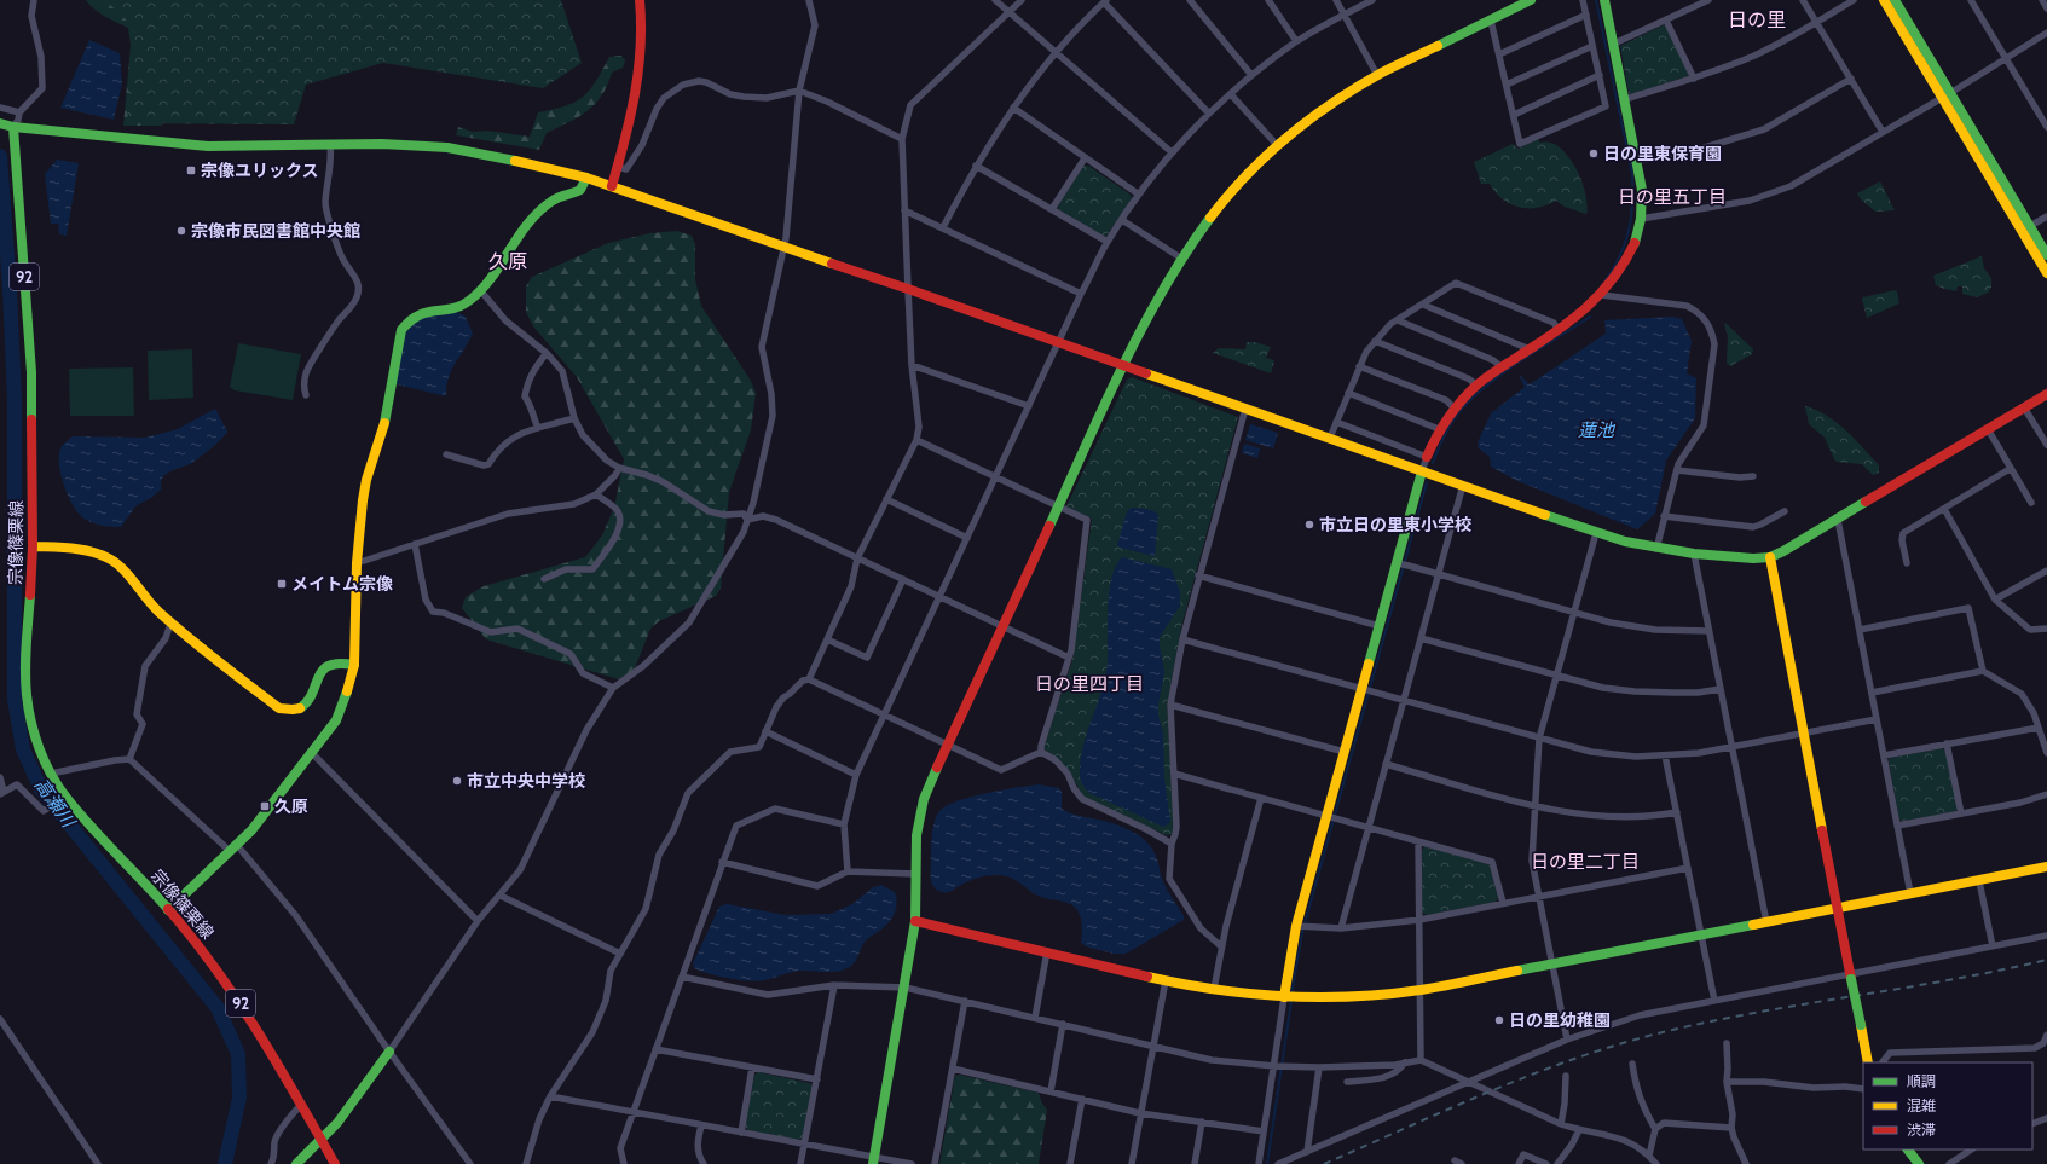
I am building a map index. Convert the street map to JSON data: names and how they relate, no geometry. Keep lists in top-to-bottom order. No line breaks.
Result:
{"streets":{"street":["92","宗像篠栗線"]},"districts":["日の里","日の里五丁目","久原","日の里四丁目","日の里二丁目"],"water":["蓮池","高瀬川"],"places":{"other":["日の里東保育園","宗像市民図書館中央館","市立日の里東小学校","市立中央中学校","日の里幼稚園"],"transit":["宗像ユリックス","メイトム宗像","久原"]},"legend":["順調","混雑","渋滞"]}
